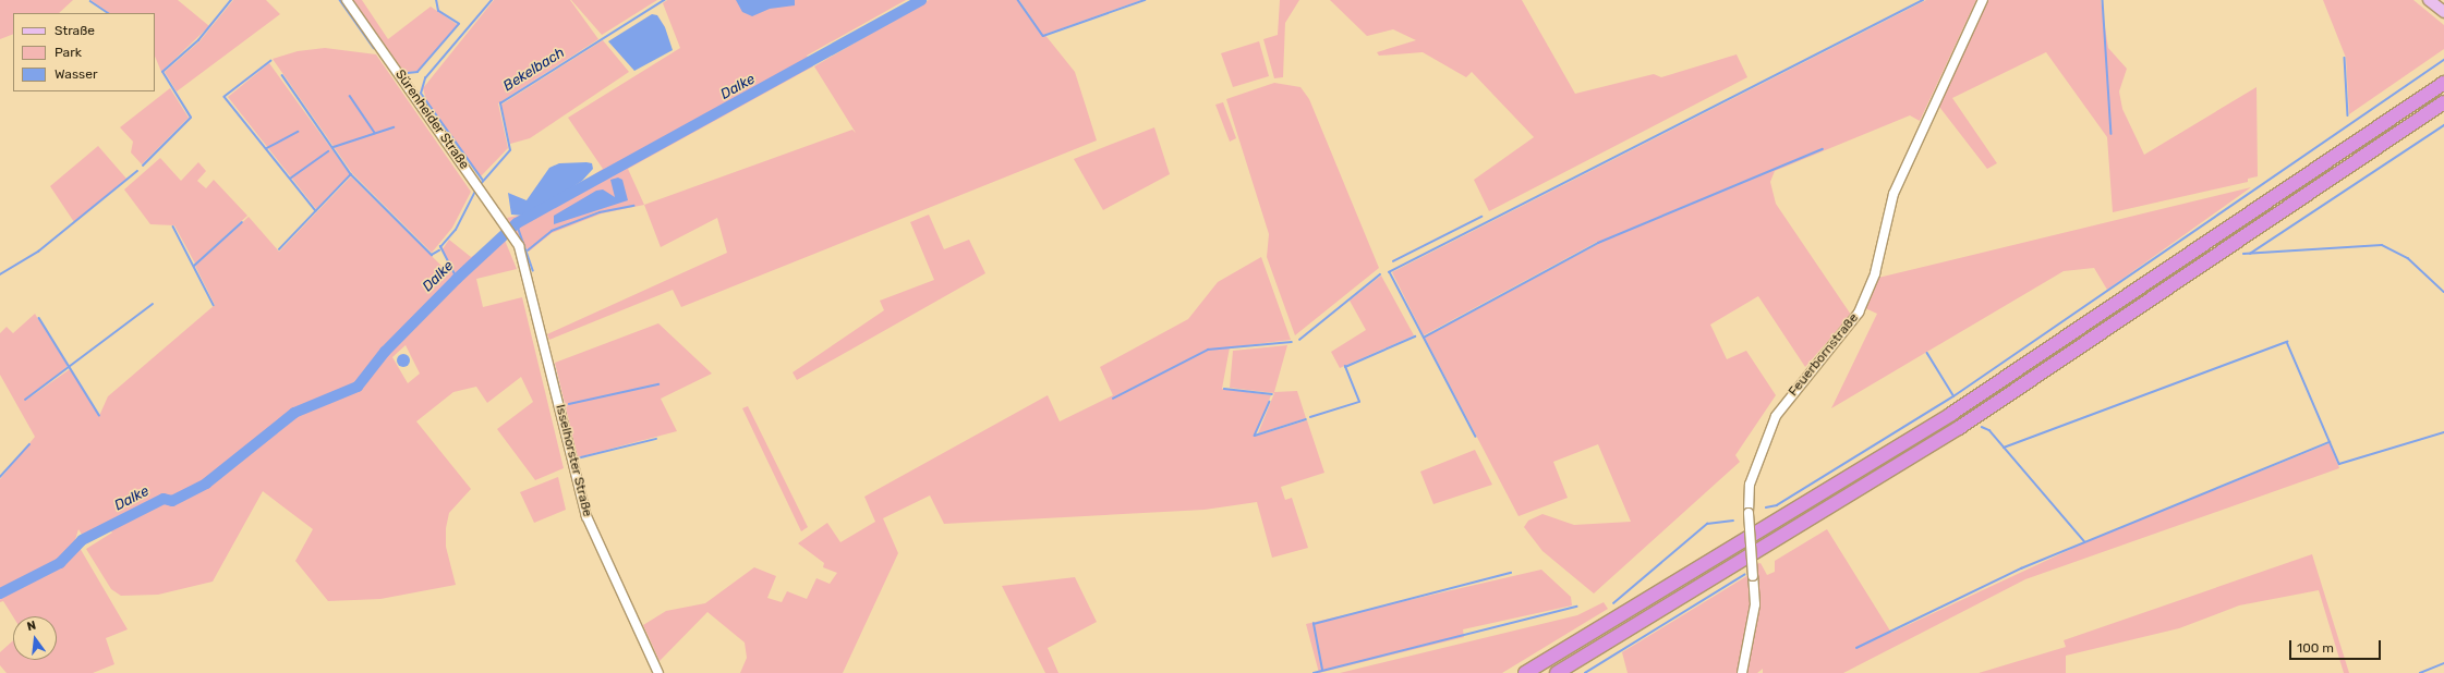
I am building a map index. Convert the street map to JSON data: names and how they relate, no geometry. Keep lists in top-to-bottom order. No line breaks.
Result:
{"streets":{"street":["Sürenheider Straße","Feuerbornstraße","Isselhorster Straße"]},"crossings":[["Sürenheider Straße","Isselhorster Straße"]],"water":["Bekelbach","Dalke"],"legend":["Straße","Park","Wasser"],"scale_bar":"100 m","north":"top"}
